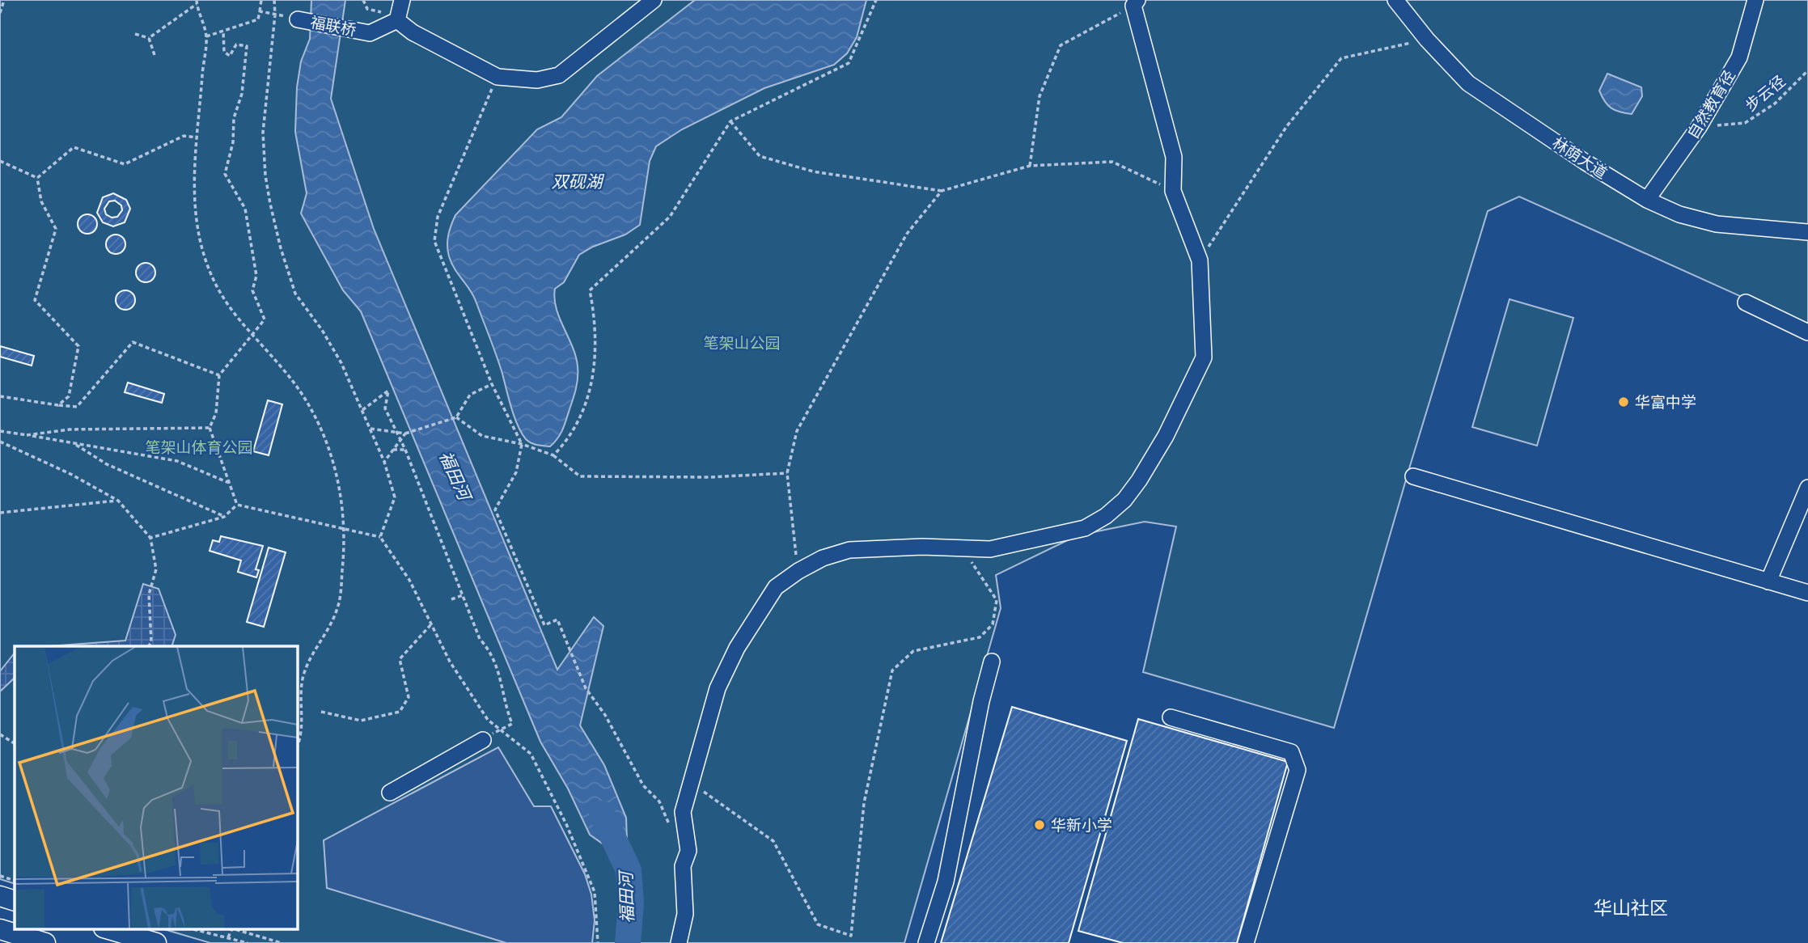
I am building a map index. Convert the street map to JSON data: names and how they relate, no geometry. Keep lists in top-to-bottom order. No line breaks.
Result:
{"streets":{"street":["福联桥","自然教育径","林荫大道"],"path":["步云径"]},"crossings":[["步云径","自然教育径"],["自然教育径","林荫大道"]],"districts":["华山社区"],"water":["双砚湖","福田河"],"parks":["笔架山公园","笔架山体育公园"],"places":["华富中学","华新小学"]}
